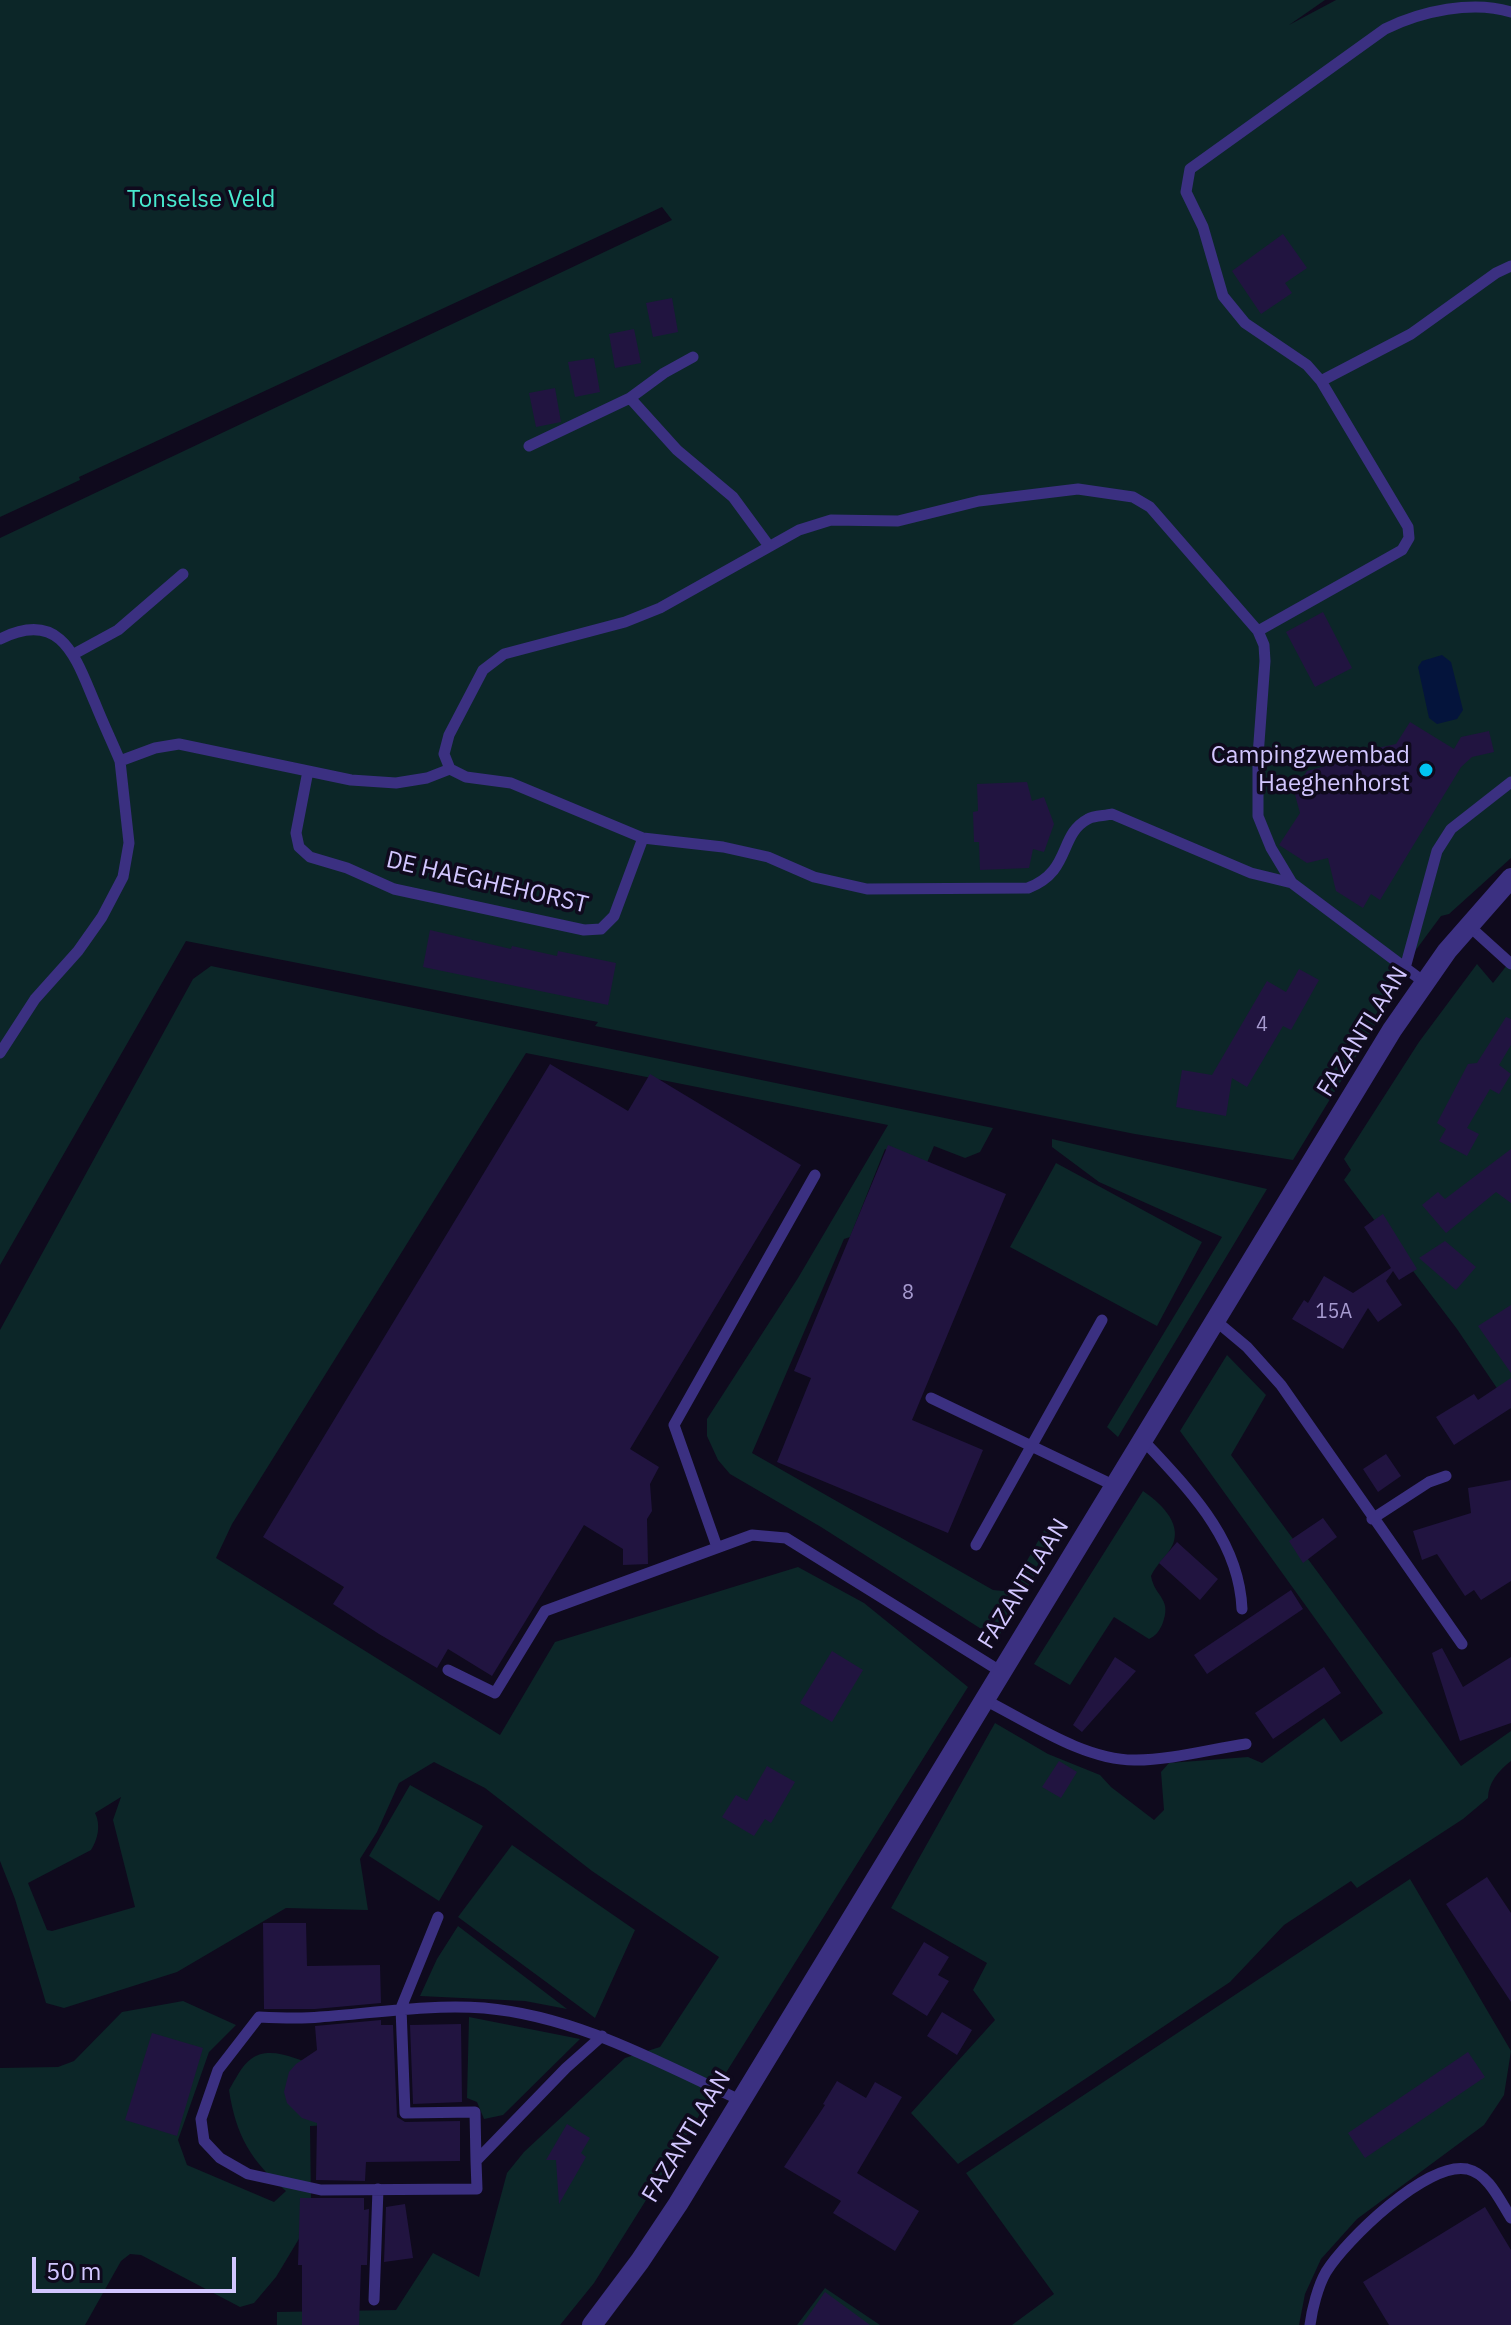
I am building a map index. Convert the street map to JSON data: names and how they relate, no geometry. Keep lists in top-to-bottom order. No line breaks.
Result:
{"streets":{"street":["FAZANTLAAN"],"lane":["DE HAEGHEHORST"]},"parks":["Tonselse Veld"],"places":["Campingzwembad Haeghenhorst"],"house_numbers":["4","8","15A"],"scale_bar":"50 m"}
